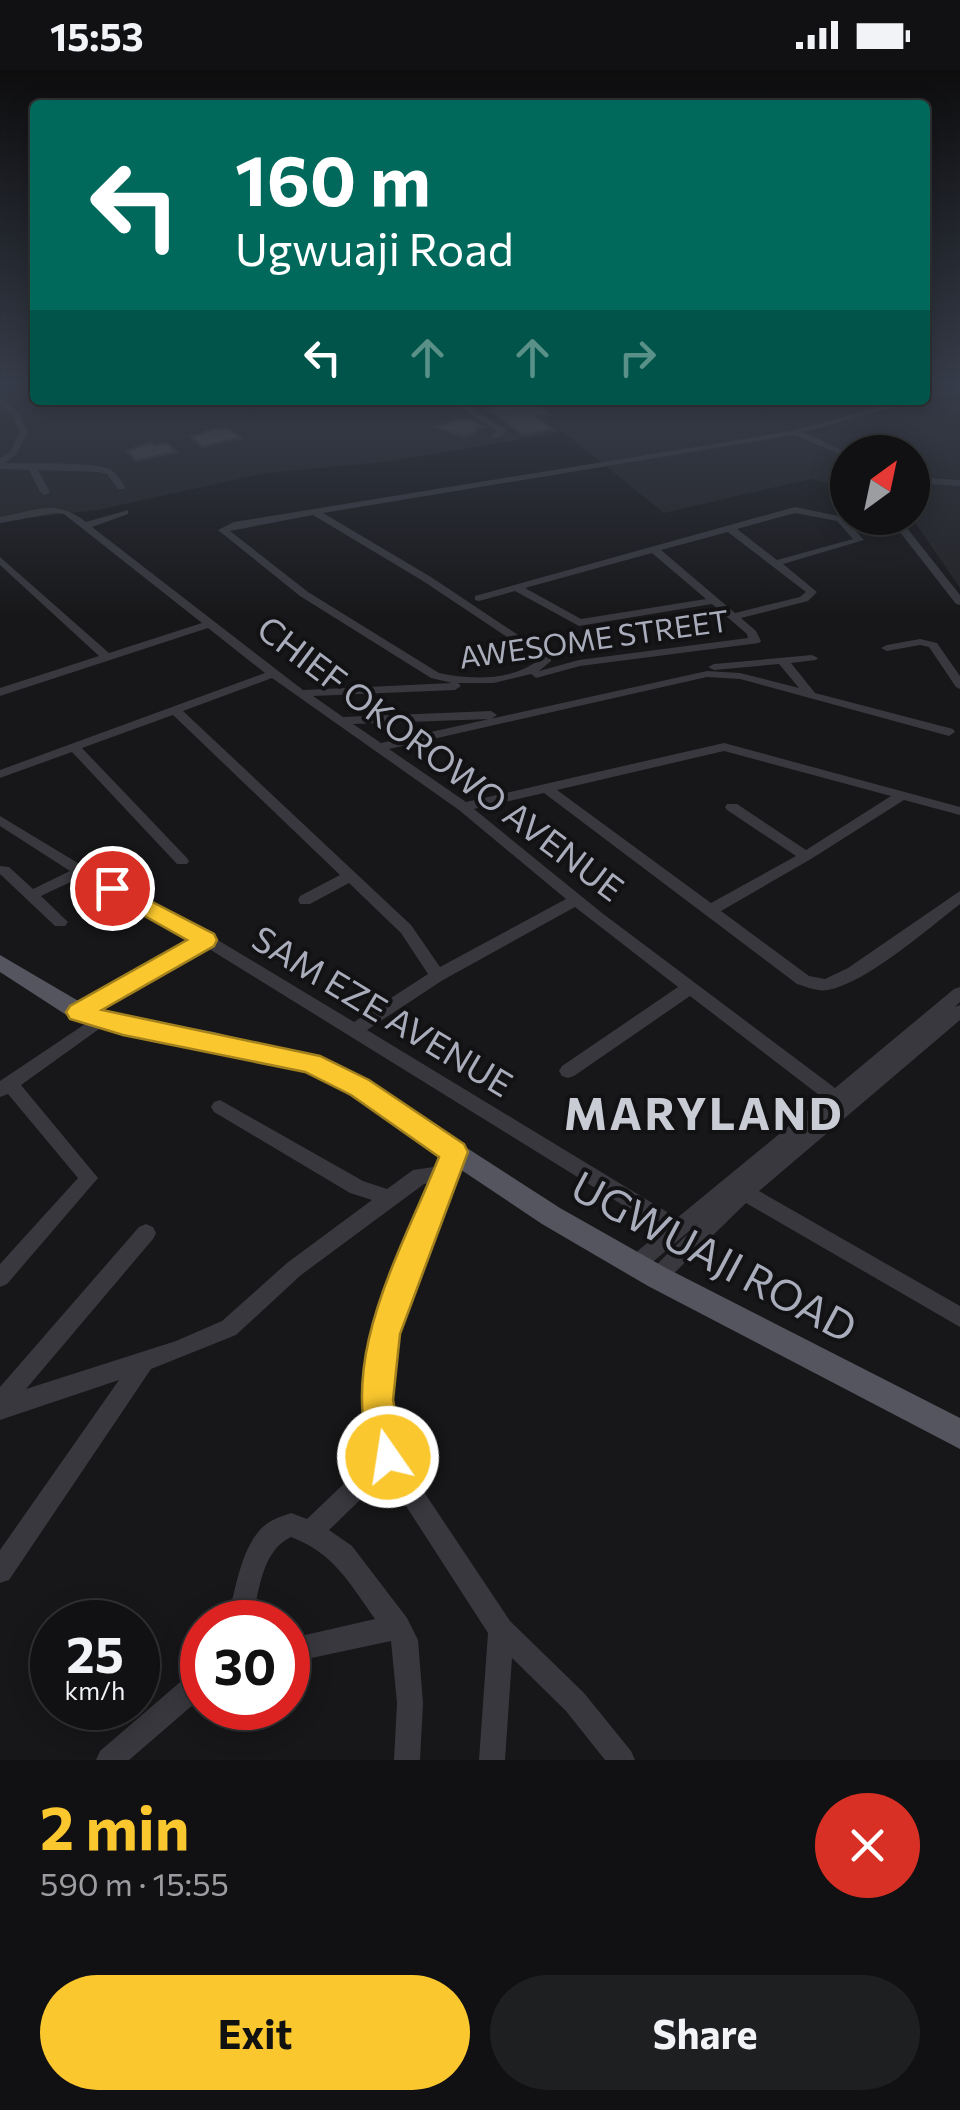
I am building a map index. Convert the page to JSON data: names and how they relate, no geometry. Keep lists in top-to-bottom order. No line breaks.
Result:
{"streets":{"main road":["UGWUAJI ROAD"],"street":["AWESOME STREET","CHIEF OKOROWO AVENUE","SAM EZE AVENUE"]},"crossings":[["AWESOME STREET","CHIEF OKOROWO AVENUE"]],"districts":["MARYLAND"],"north":"top right","page":{"status":"15:53","turn":["160 m","Ugwuaji Road"],"speed":"25 km/h","limit":"30","heading":["2 min","590 m · 15:55"],"buttons":["Exit","Share"]}}
